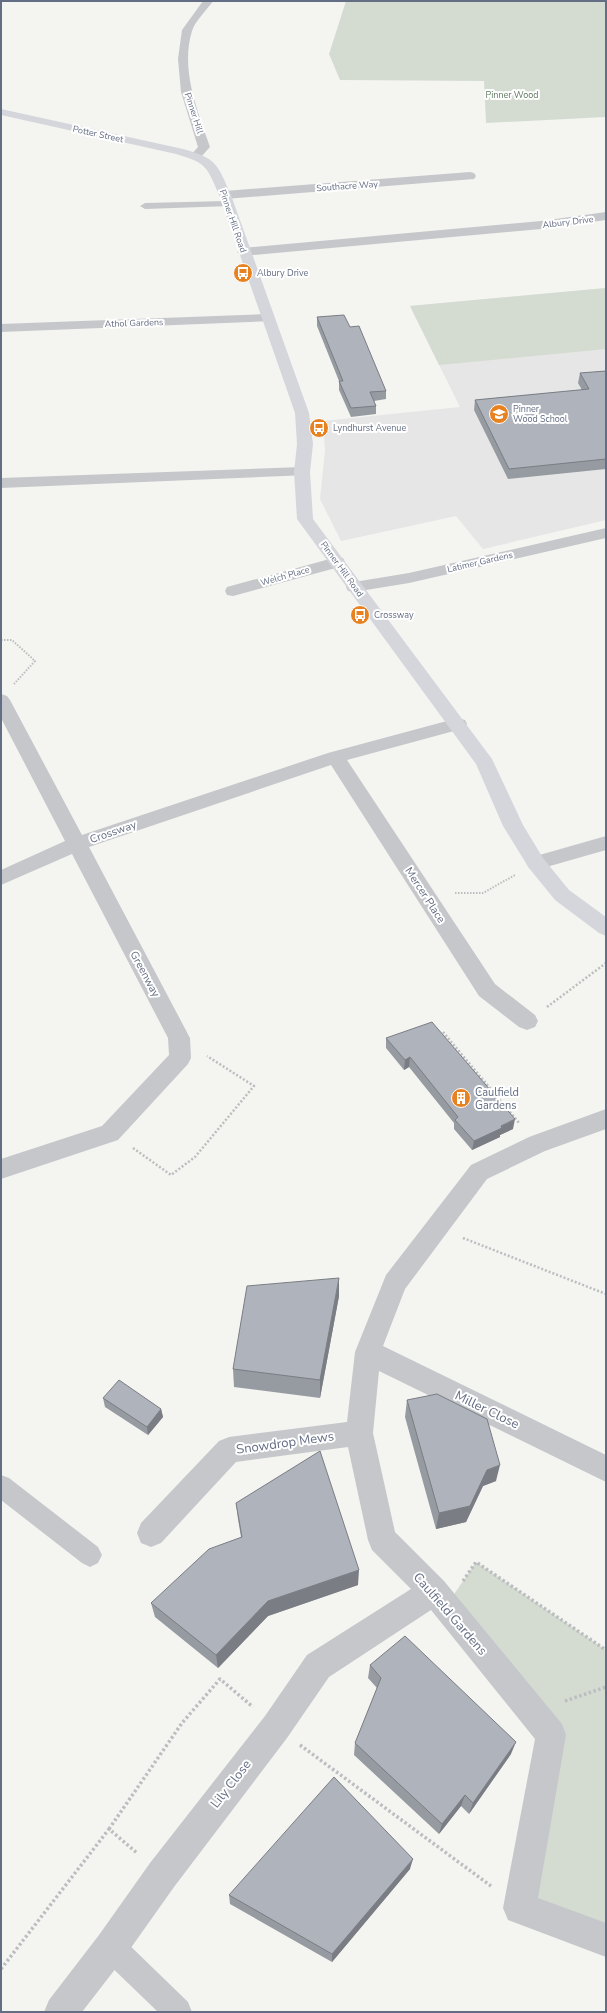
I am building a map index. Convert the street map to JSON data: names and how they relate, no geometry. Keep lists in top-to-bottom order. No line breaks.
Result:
{"streets":{"street":["Pinner Hill","Potter Street","Southacre Way","Pinner Hill Road","Albury Drive","Athol Gardens","Latimer Gardens","Welch Place","Crossway","Mercer Place","Greenway","Miller Close","Snowdrop Mews","Caulfield Gardens","Lily Close"]},"crossings":[["Pinner Hill","Potter Street"],["Pinner Hill","Pinner Hill Road"],["Potter Street","Pinner Hill Road"],["Southacre Way","Pinner Hill Road"],["Pinner Hill Road","Albury Drive"],["Pinner Hill Road","Athol Gardens"],["Pinner Hill Road","Latimer Gardens"],["Pinner Hill Road","Welch Place"],["Pinner Hill Road","Crossway"],["Crossway","Mercer Place"],["Crossway","Greenway"],["Miller Close","Caulfield Gardens"],["Snowdrop Mews","Caulfield Gardens"],["Caulfield Gardens","Lily Close"]],"parks":["Pinner Wood"],"places":{"bus stop":["Albury Drive","Lyndhurst Avenue","Crossway"],"school or university":["Pinner Wood School"],"building":["Caulfield Gardens"]}}
